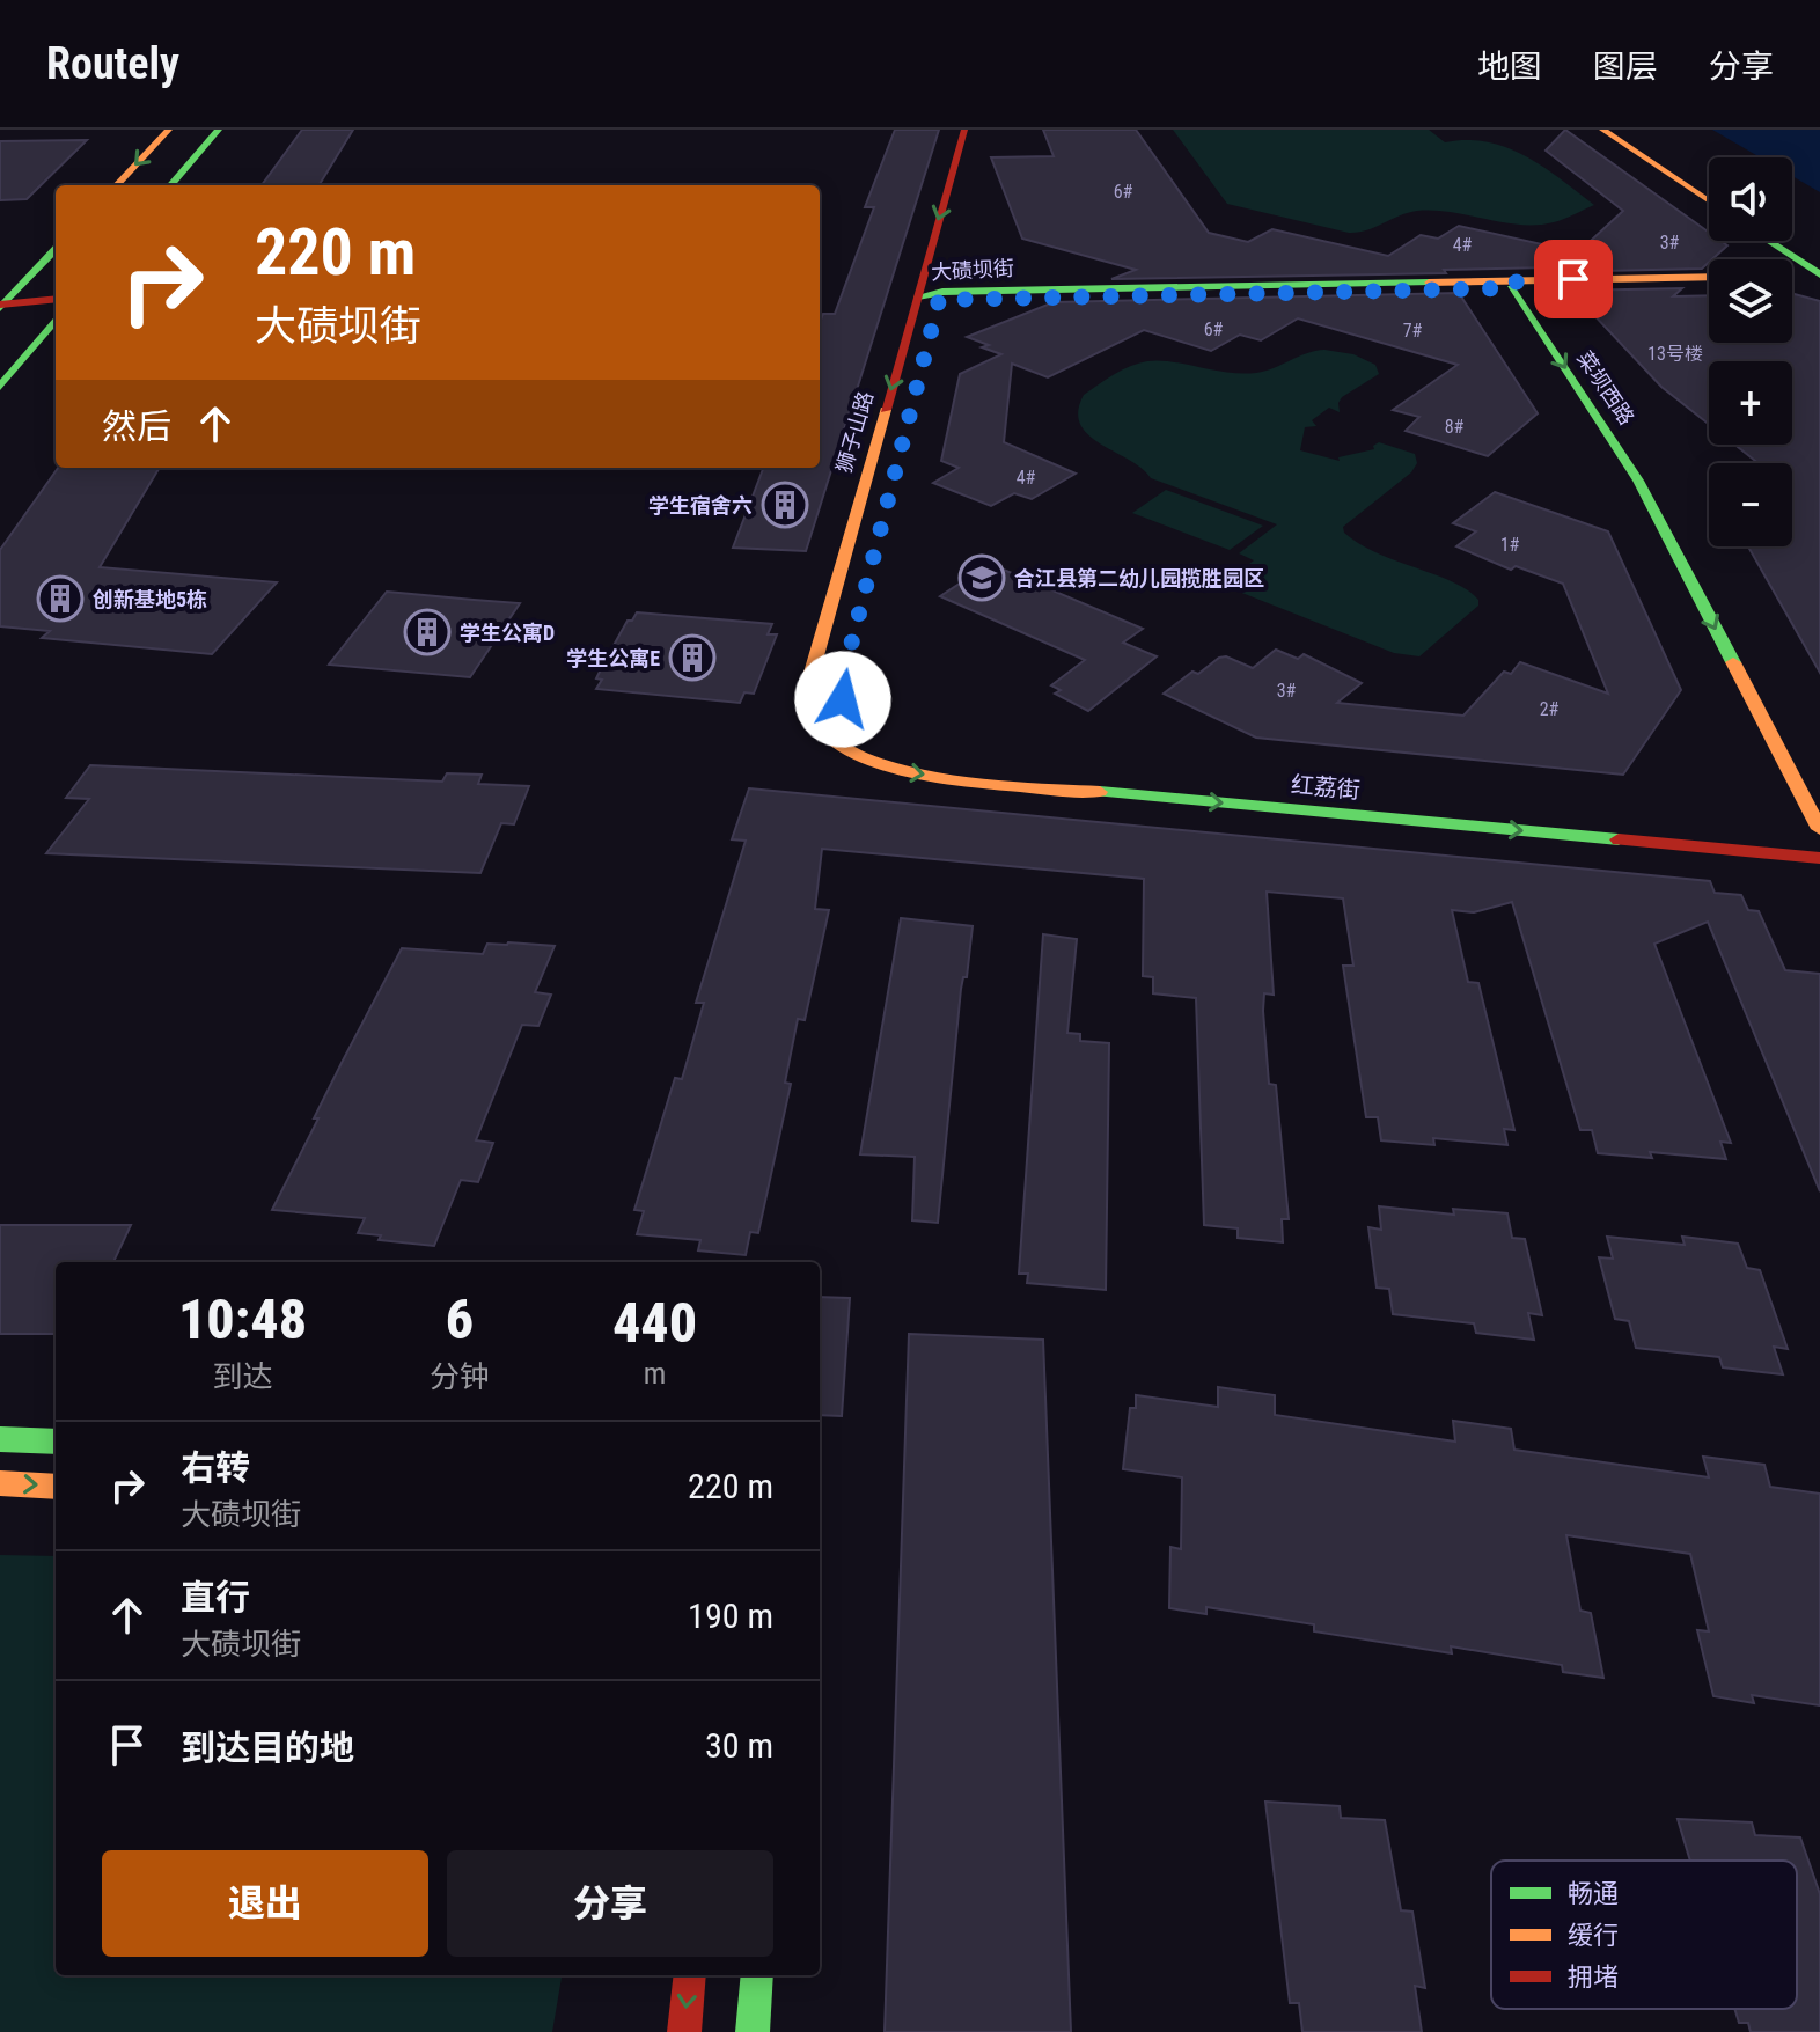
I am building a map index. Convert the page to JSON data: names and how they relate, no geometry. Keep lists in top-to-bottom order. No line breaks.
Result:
{"streets":{"street":["大碛坝街","菜坝西路","狮子山路","红荔街"]},"crossings":[["大碛坝街","菜坝西路"],["大碛坝街","狮子山路"],["狮子山路","红荔街"]],"one_way":["菜坝西路","狮子山路"],"places":{"building":["学生宿舍六","创新基地5栋","学生公寓D","学生公寓E"],"school or university":["合江县第二幼儿园揽胜园区"]},"house_numbers":["6#","3#","4#","6#","7#","13号楼","8#","4#","1#","3#","2#"],"legend":["畅通","缓行","拥堵"],"page":{"header":"Routely","nav":["地图","图层","分享"],"map_buttons":["+","−"],"turn":["220 m","大碛坝街"],"then":"然后","eta":["10:48","到达","6","分钟","440","m"],"list":[{"name":"右转","note":"大碛坝街","value":"220 m"},{"name":"直行","note":"大碛坝街","value":"190 m"},{"name":"到达目的地","value":"30 m"}],"buttons":["退出","分享"]}}
